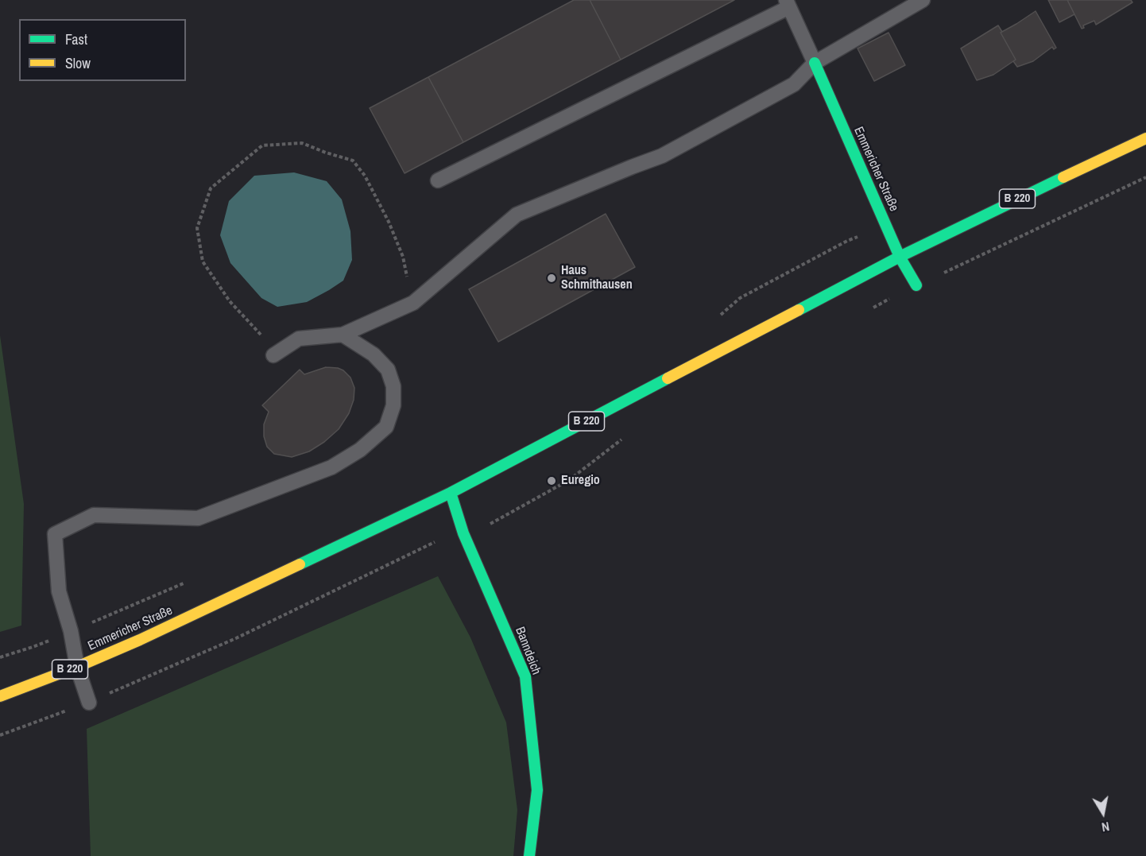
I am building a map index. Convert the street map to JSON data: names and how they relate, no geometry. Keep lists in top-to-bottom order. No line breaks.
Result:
{"streets":{"main road":["Emmericher Straße","B 220","Banndeich"]},"crossings":[["Emmericher Straße","B 220"],["Emmericher Straße","Banndeich"],["B 220","Banndeich"]],"places":["Haus Schmithausen","Euregio"],"legend":["Fast","Slow"],"north":"bottom"}
